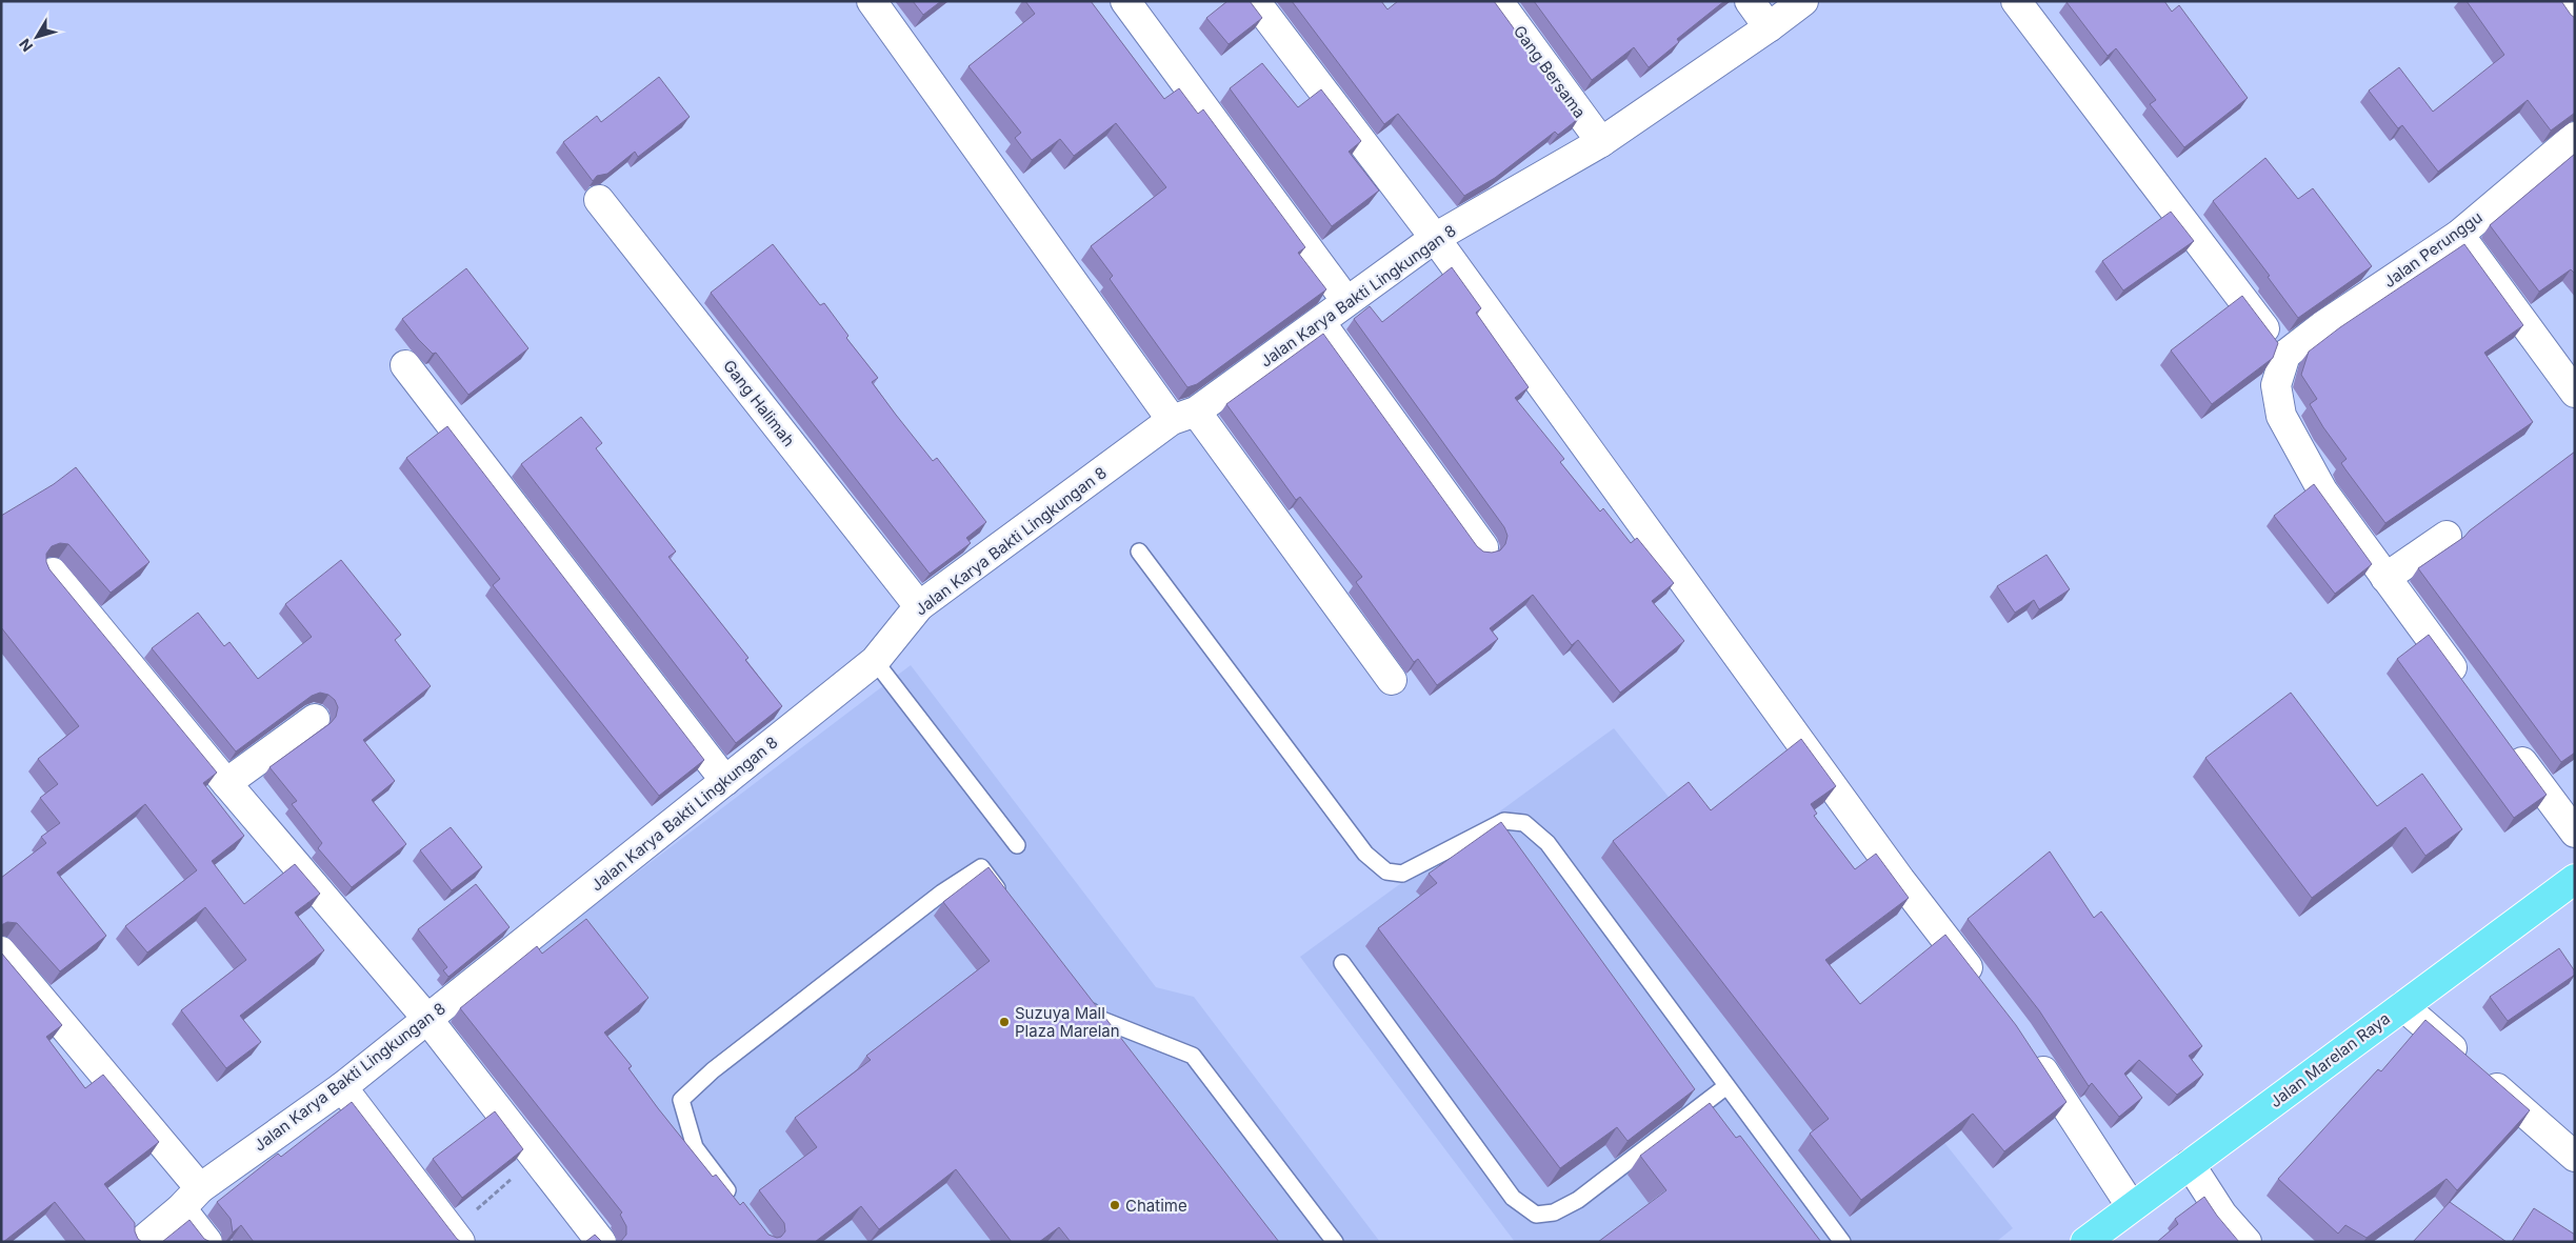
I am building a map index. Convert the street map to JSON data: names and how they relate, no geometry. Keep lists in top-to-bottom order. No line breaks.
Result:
{"streets":{"main road":["Jalan Marelan Raya"],"street":["Gang Bersama","Jalan Perunggu","Jalan Karya Bakti Lingkungan 8","Gang Halimah"]},"crossings":[["Gang Bersama","Jalan Karya Bakti Lingkungan 8"],["Jalan Karya Bakti Lingkungan 8","Gang Halimah"]],"places":["Suzuya Mall Plaza Marelan","Chatime"],"north":"bottom left"}
